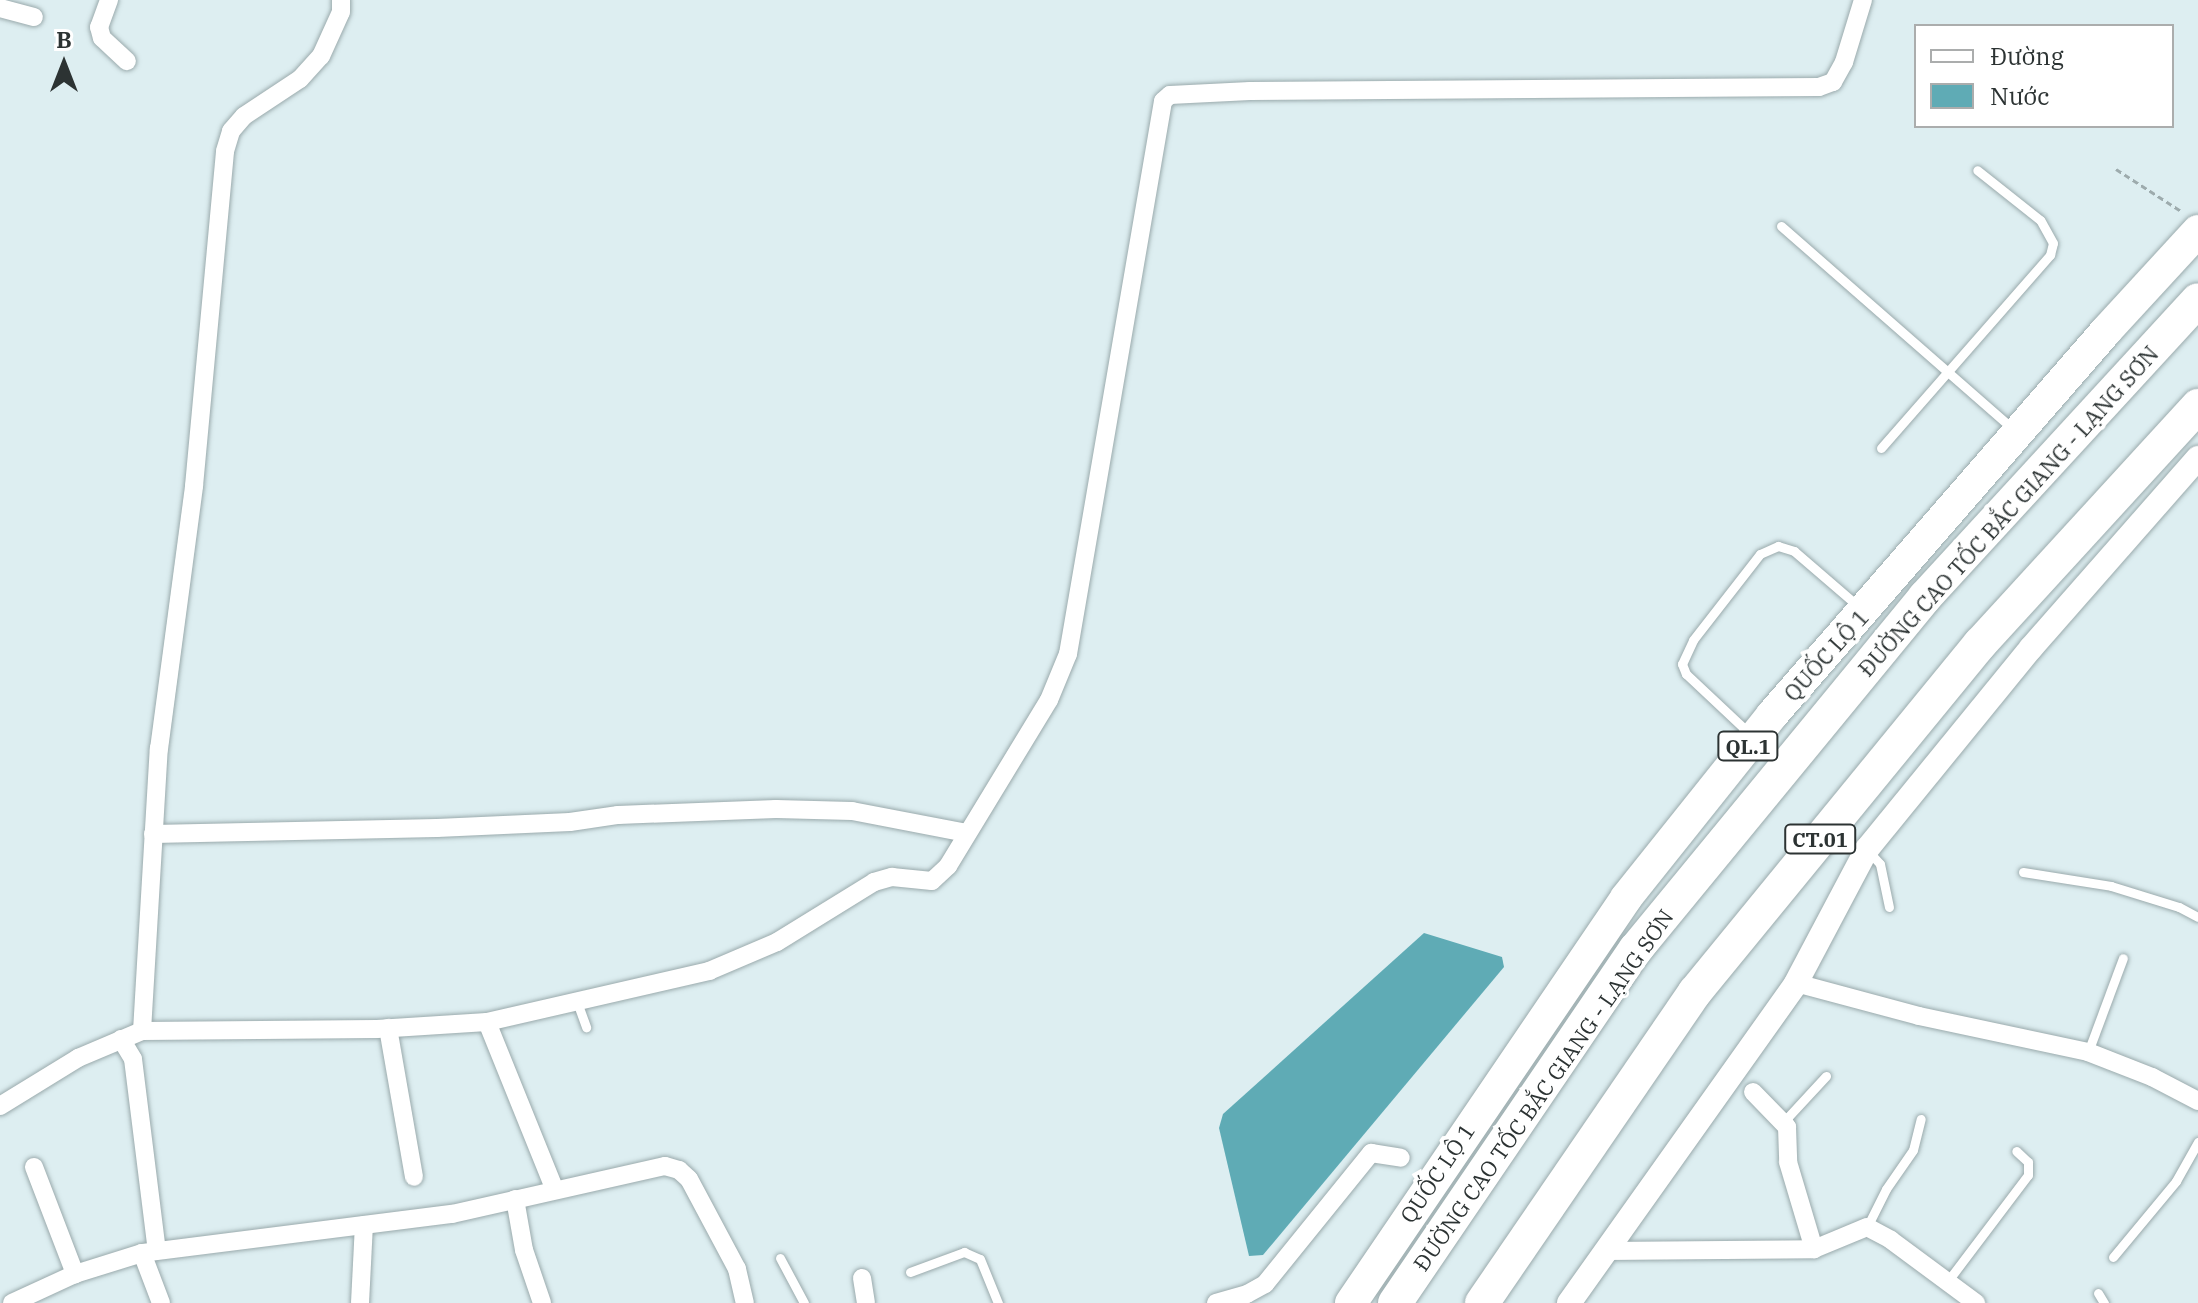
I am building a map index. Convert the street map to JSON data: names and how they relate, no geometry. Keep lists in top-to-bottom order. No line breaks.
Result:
{"streets":{"highway":["ĐƯỜNG CAO TỐC BẮC GIANG - LẠNG SƠN","QUỐC LỘ 1","QL.1","CT.01"]},"legend":["Đường","Nước"],"north":"top"}
